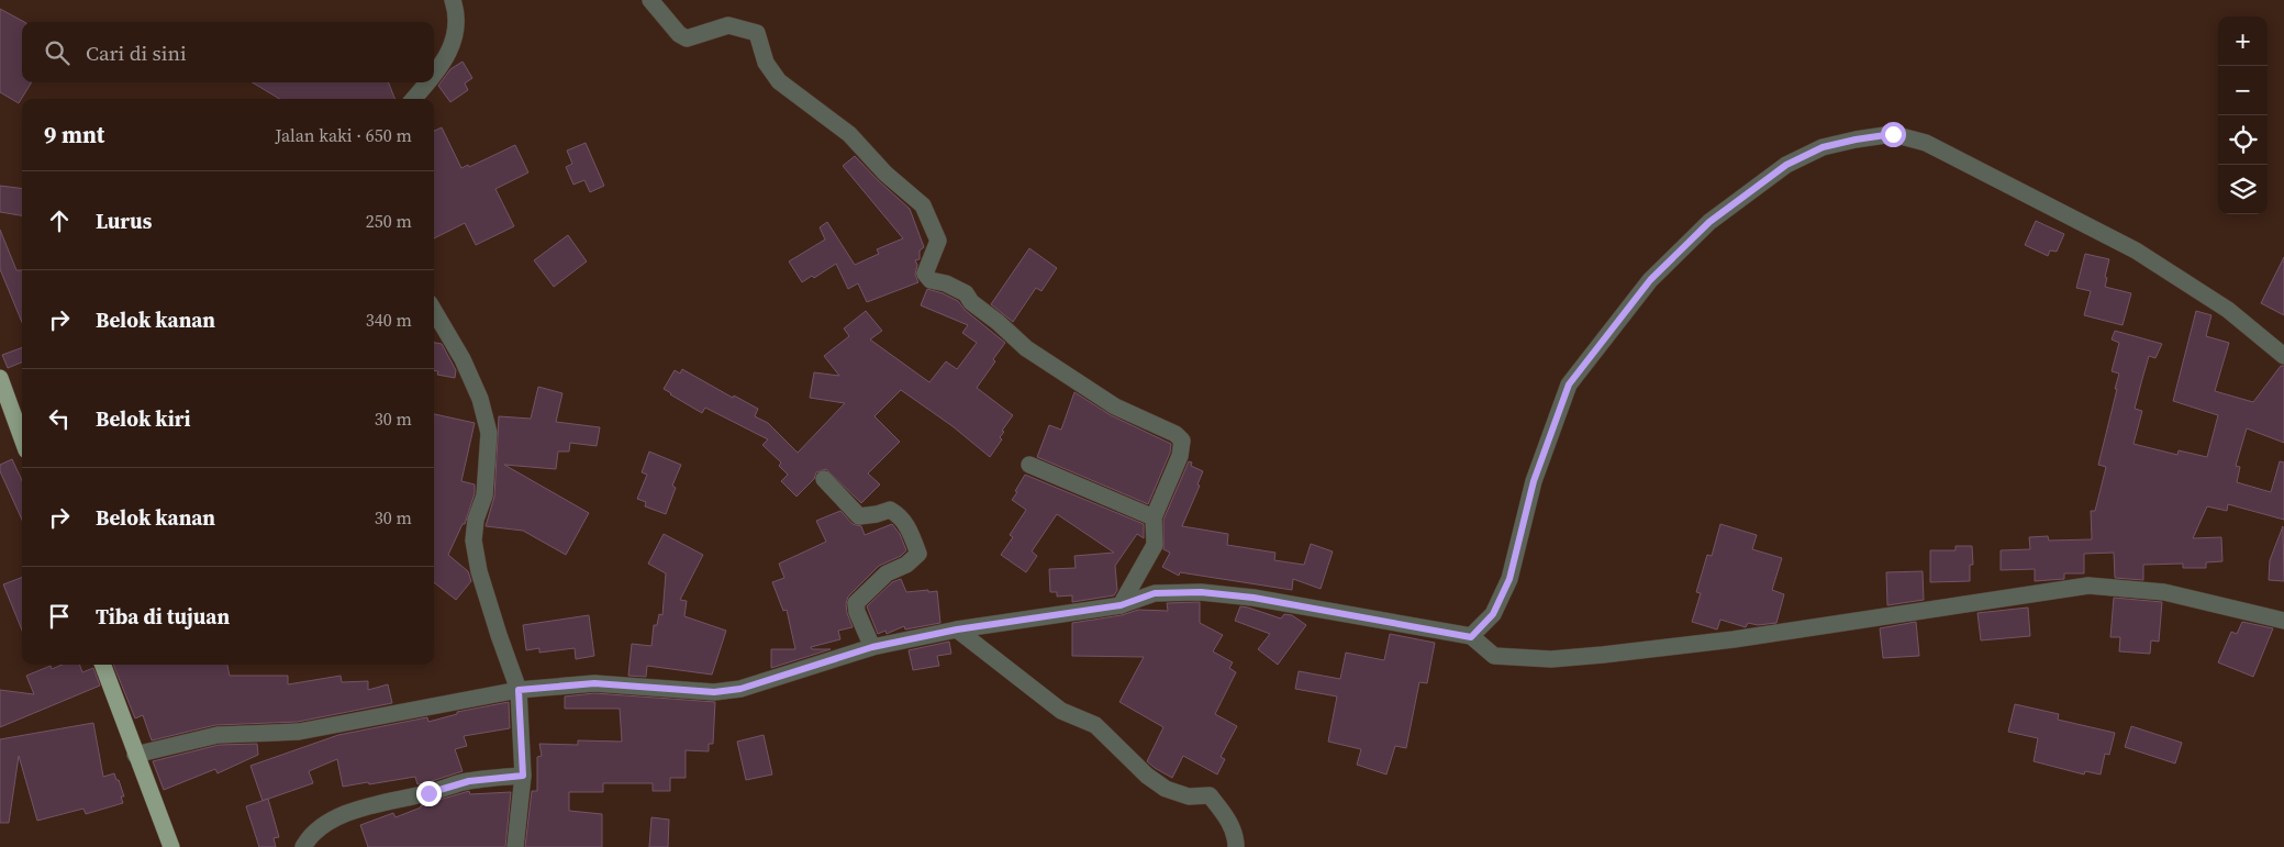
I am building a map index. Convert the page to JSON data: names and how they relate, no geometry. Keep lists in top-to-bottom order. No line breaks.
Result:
{"page":{"map_buttons":["+","−"],"search":"Cari di sini","heading":["9 mnt","Jalan kaki · 650 m"],"list":[["Lurus","250 m"],["Belok kanan","340 m"],["Belok kiri","30 m"],["Belok kanan","30 m"],"Tiba di tujuan"]}}
